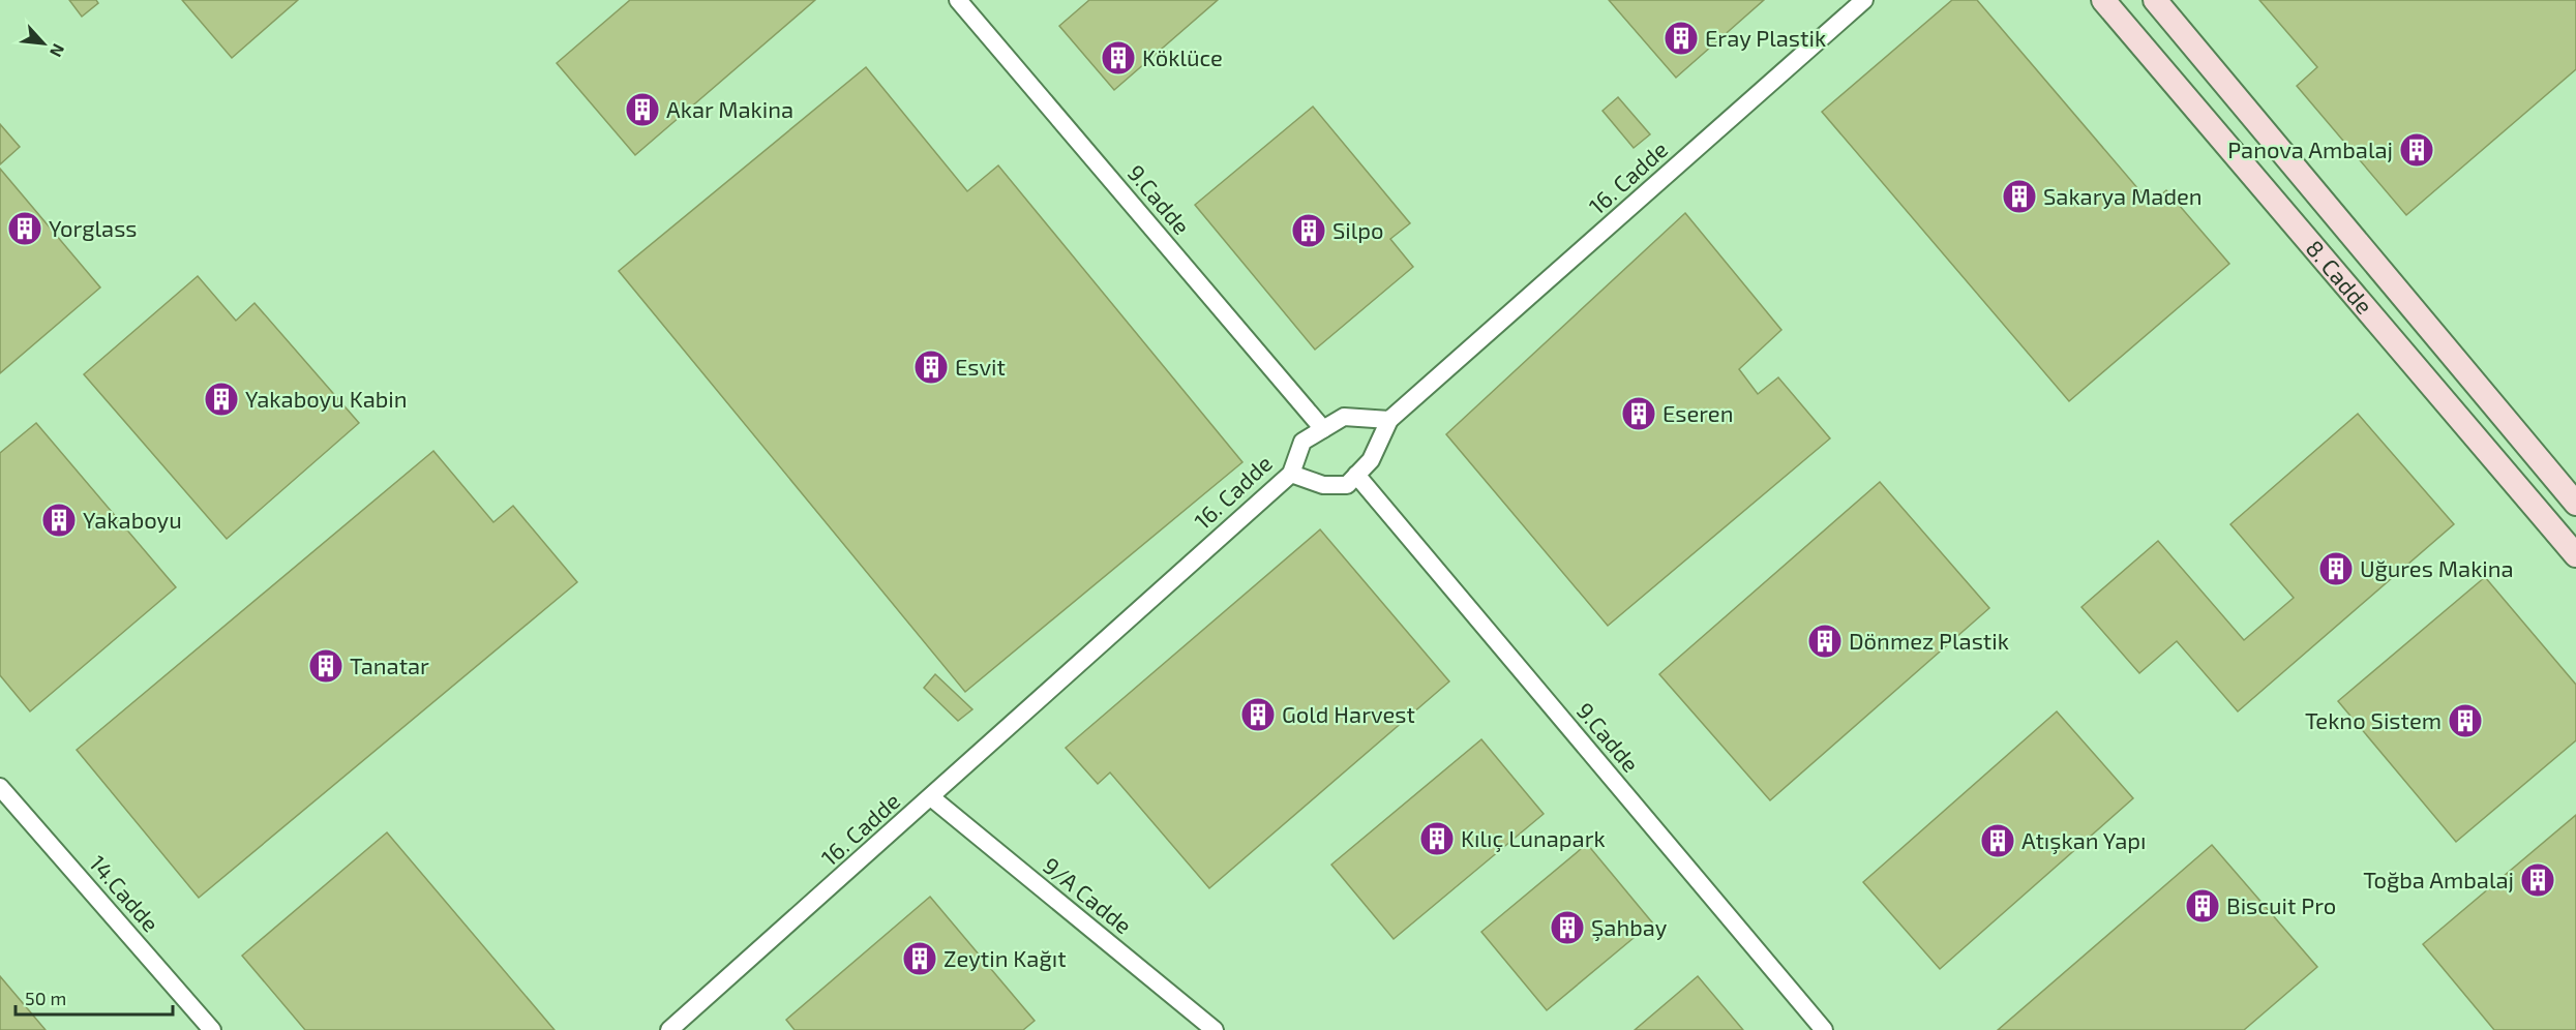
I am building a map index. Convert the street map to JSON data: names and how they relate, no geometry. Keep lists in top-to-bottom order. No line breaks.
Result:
{"streets":{"street":["16. Cadde","9.Cadde","8. Cadde","14.Cadde","9/A Cadde"]},"crossings":[["16. Cadde","9.Cadde"],["16. Cadde","9/A Cadde"]],"places":{"building":["Eray Plastik","Köklüce","Akar Makina","Panova Ambalaj","Sakarya Maden","Yorglass","Silpo","Esvit","Yakaboyu Kabin","Eseren","Yakaboyu","Uğures Makina","Dönmez Plastik","Tanatar","Gold Harvest","Tekno Sistem","Kılıç Lunapark","Atışkan Yapı","Toğba Ambalaj","Biscuit Pro","Şahbay","Zeytin Kağıt"]},"scale_bar":"50 m","north":"bottom right"}
